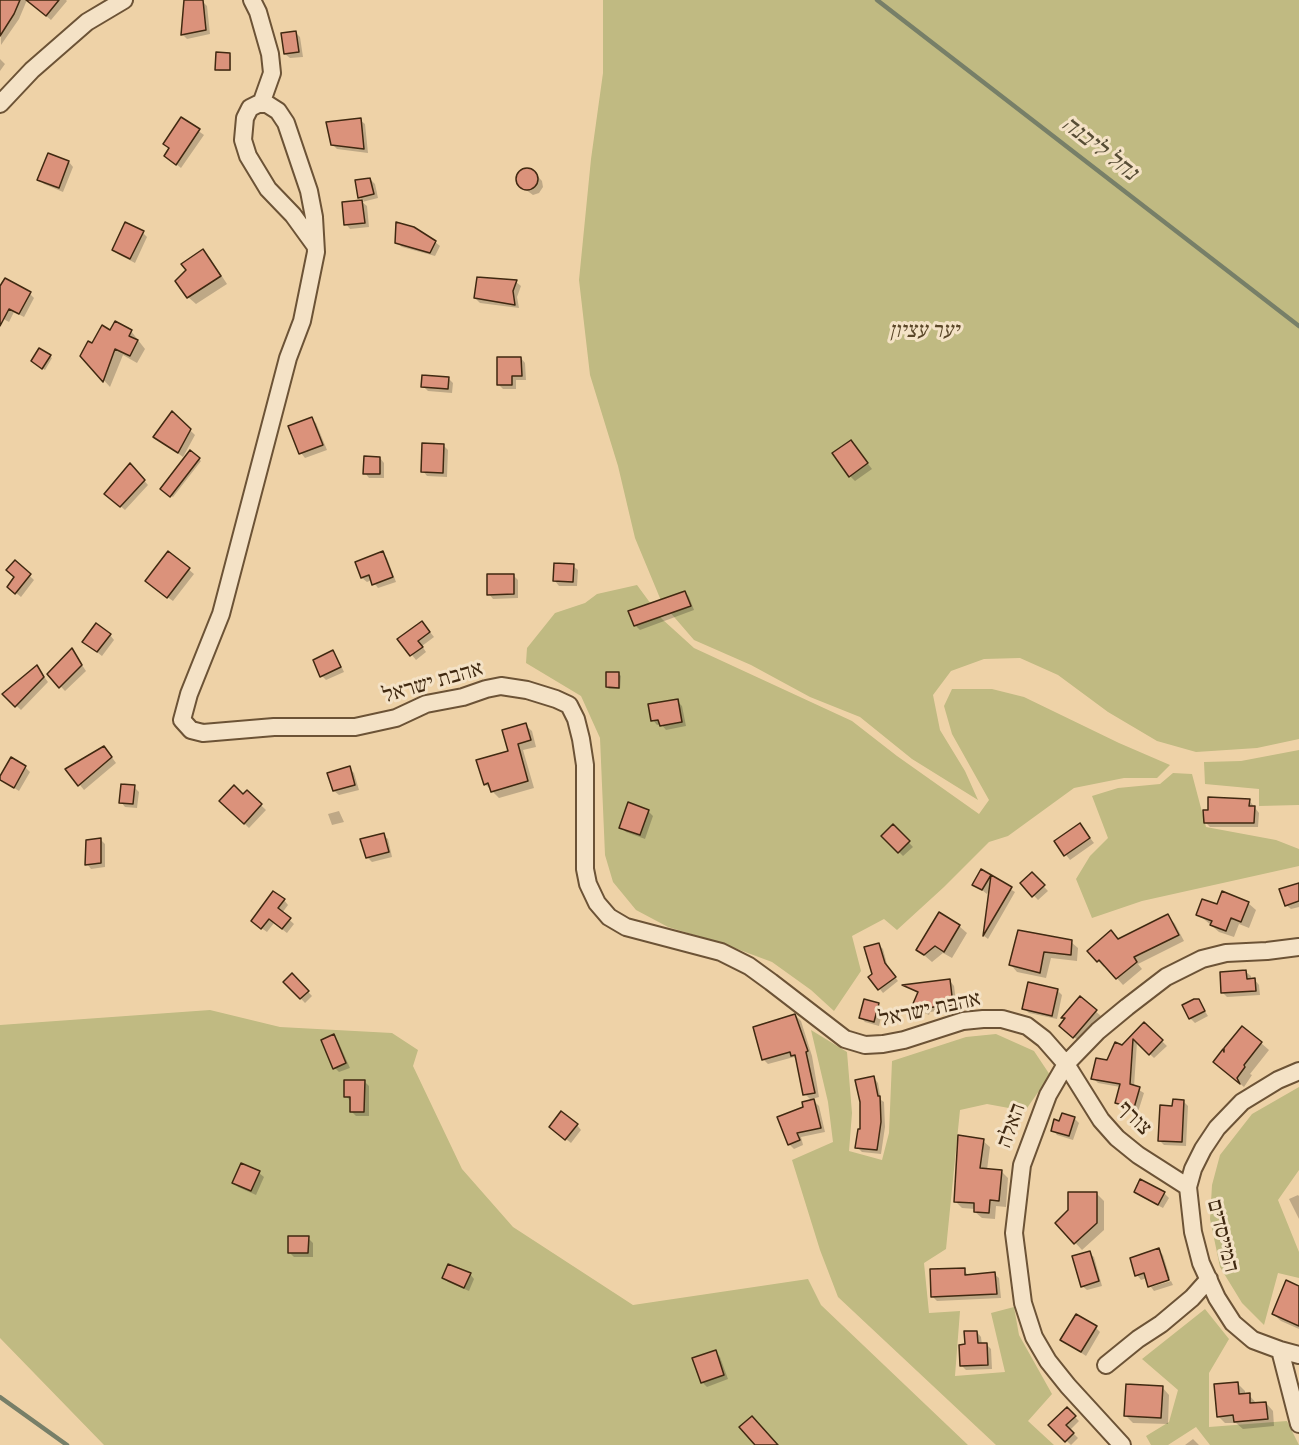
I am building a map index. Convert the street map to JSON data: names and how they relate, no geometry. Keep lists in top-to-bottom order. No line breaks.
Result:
{"streets":{"street":["אהבת ישראל","צורף","האלה","המייסדים"]},"crossings":[["אהבת ישראל","צורף"],["אהבת ישראל","האלה"],["צורף","האלה"],["צורף","המייסדים"]],"water":["נחל ליבנה"],"parks":["יער עציון"]}
